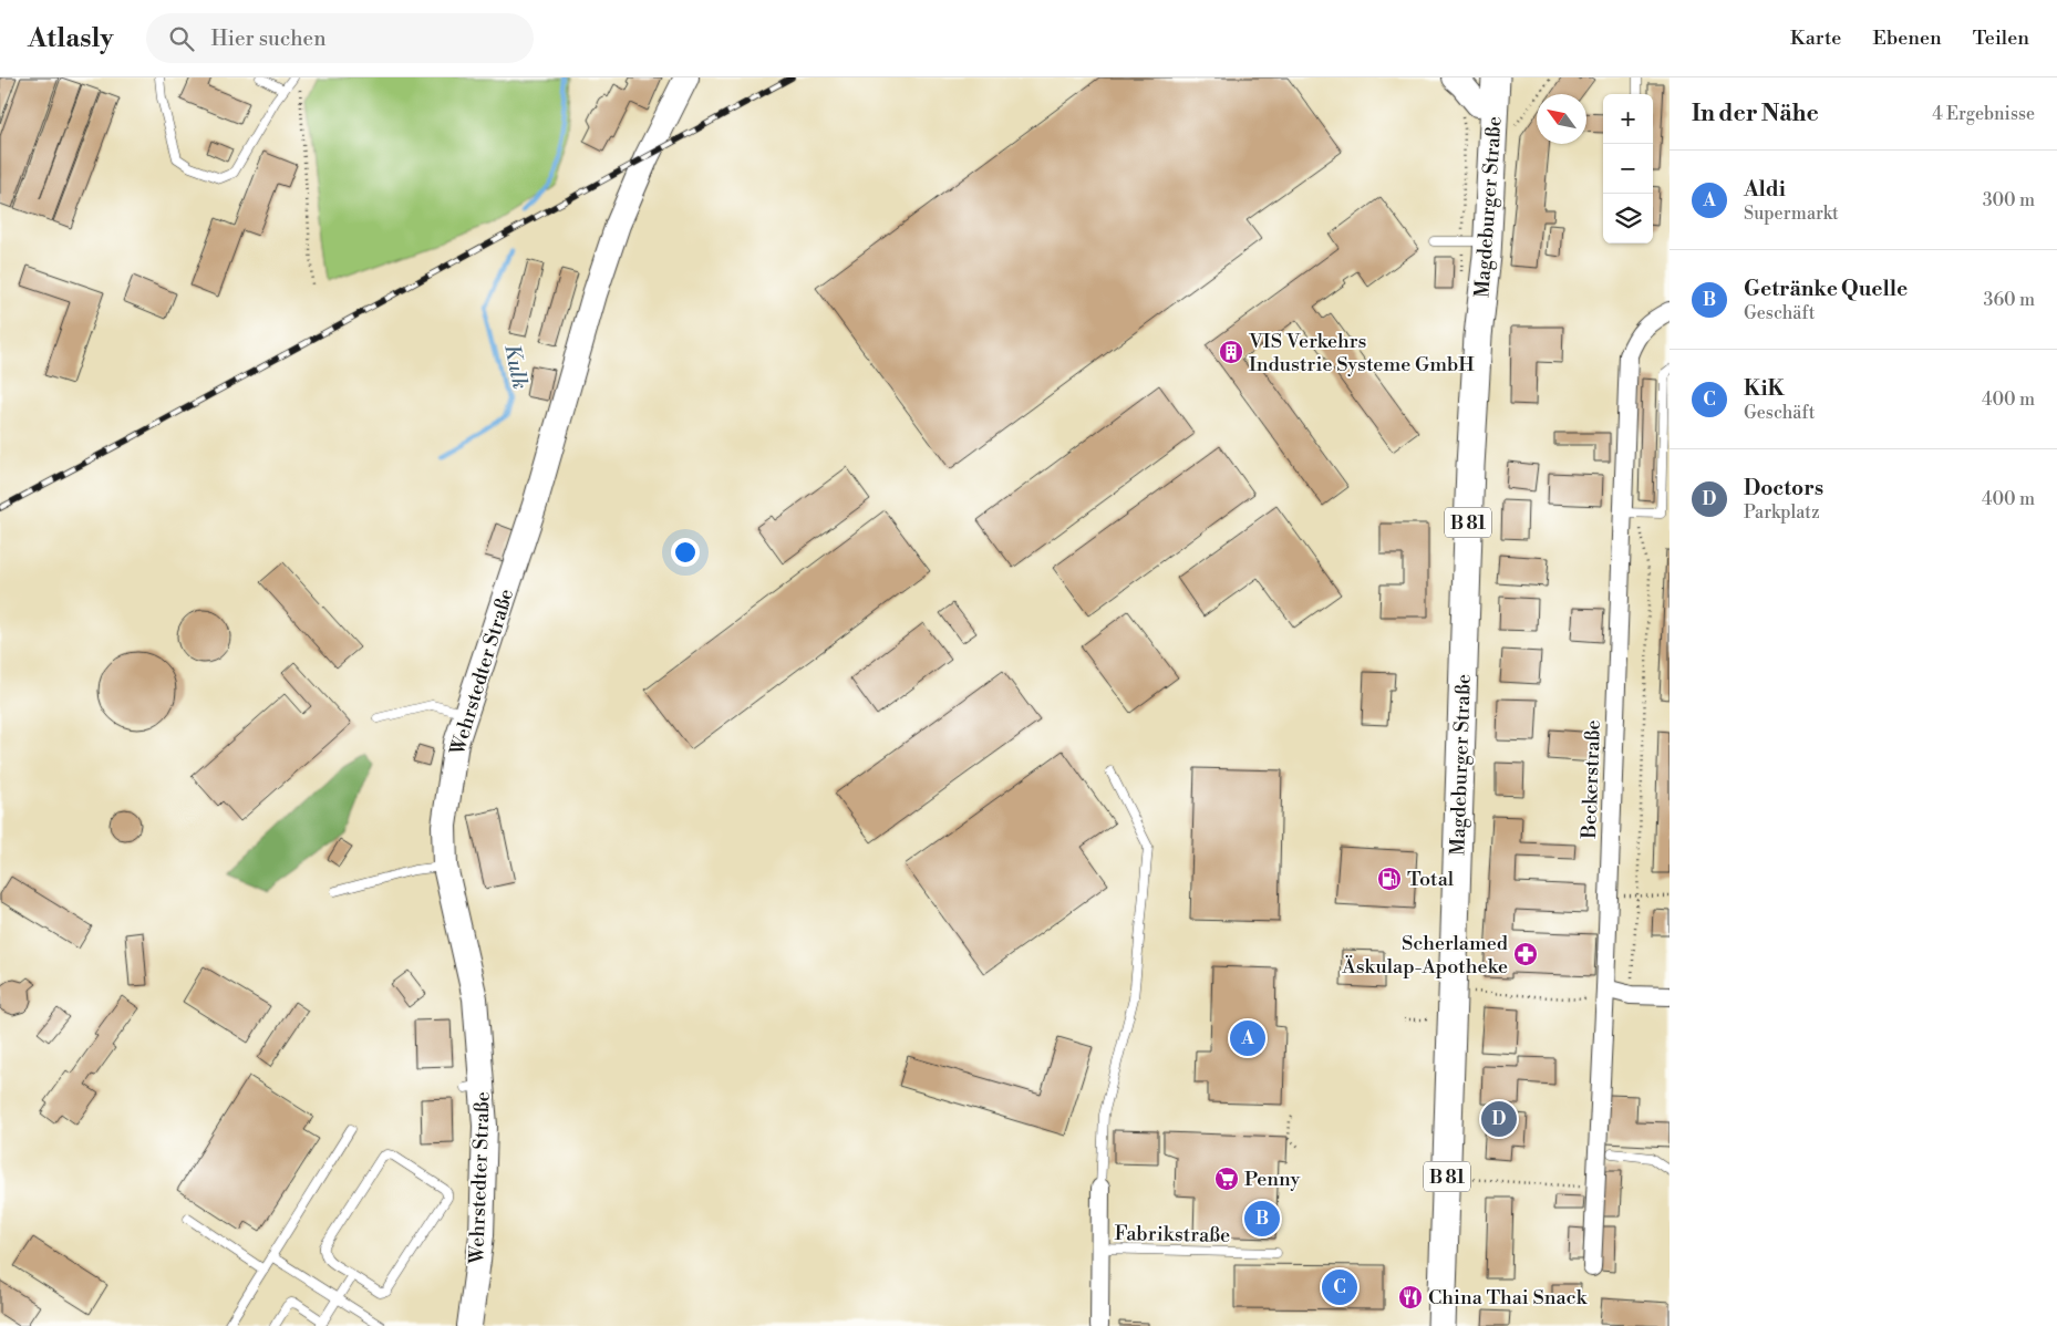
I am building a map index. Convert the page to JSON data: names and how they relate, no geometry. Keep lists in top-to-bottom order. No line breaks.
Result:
{"streets":{"main road":["Magdeburger Straße","B 81"],"street":["Wehrstedter Straße","Beckerstraße"],"lane":["Fabrikstraße"]},"water":["Kulk"],"places":{"building":["VIS Verkehrs Industrie Systeme GmbH"],"fuel station":["Total"],"pharmacy":["Scherlamed Äskulap-Apotheke"],"supermarket":["Penny"],"restaurant":["China Thai Snack"]},"north":"top left","page":{"header":"Atlasly","search":"Hier suchen","nav":["Karte","Ebenen","Teilen"],"heading":["In der Nähe","4 Ergebnisse"],"map_buttons":["+","−"],"list":[{"mark":"A","name":"Aldi","note":"Supermarkt","value":"300 m"},{"mark":"B","name":"Getränke Quelle","note":"Geschäft","value":"360 m"},{"mark":"C","name":"KiK","note":"Geschäft","value":"400 m"},{"mark":"D","name":"Doctors","note":"Parkplatz","value":"400 m"}],"pins":["A","D","B","C"]}}
